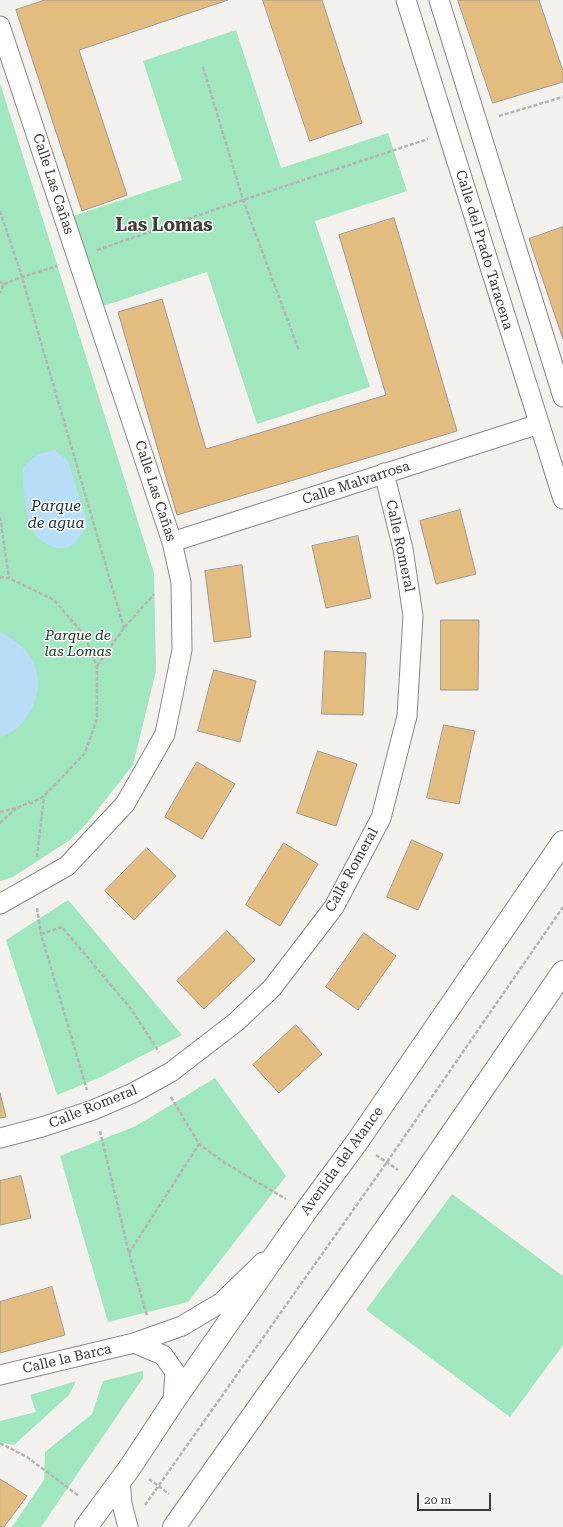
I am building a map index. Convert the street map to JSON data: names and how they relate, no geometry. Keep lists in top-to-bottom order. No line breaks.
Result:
{"streets":{"main road":["Avenida del Atance"],"street":["Calle Las Cañas","Calle del Prado Taracena","Calle Malvarrosa","Calle Romeral","Calle la Barca"]},"crossings":[["Calle Las Cañas","Calle Malvarrosa"],["Calle del Prado Taracena","Calle Malvarrosa"],["Calle Malvarrosa","Calle Romeral"],["Avenida del Atance","Calle la Barca"]],"districts":["Las Lomas"],"water":["Parque de agua"],"parks":["Parque de las Lomas"],"scale_bar":"20 m"}
